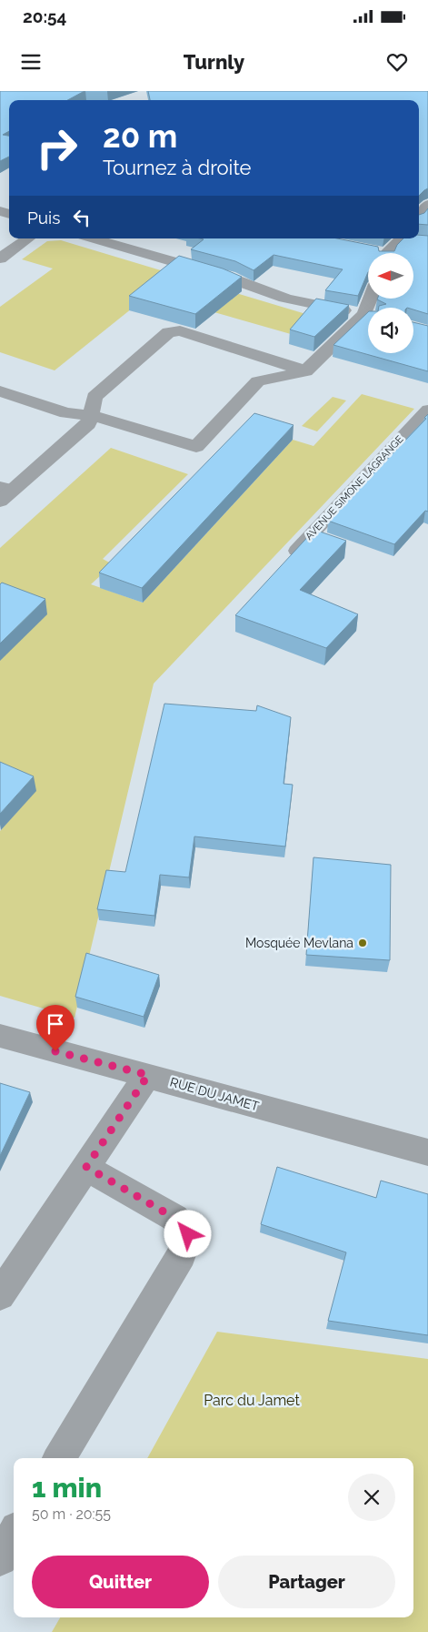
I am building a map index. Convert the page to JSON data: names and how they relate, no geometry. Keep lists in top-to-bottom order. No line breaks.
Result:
{"streets":{"street":["RUE DU JAMET"],"lane":["AVENUE SIMONE LAGRANGE"]},"parks":["Parc du Jamet"],"places":["Mosquée Mevlana"],"north":"left","page":{"status":"20:54","header":"Turnly","turn":["20 m","Tournez à droite"],"then":"Puis","heading":["1 min","50 m · 20:55"],"buttons":["Quitter","Partager"]}}
